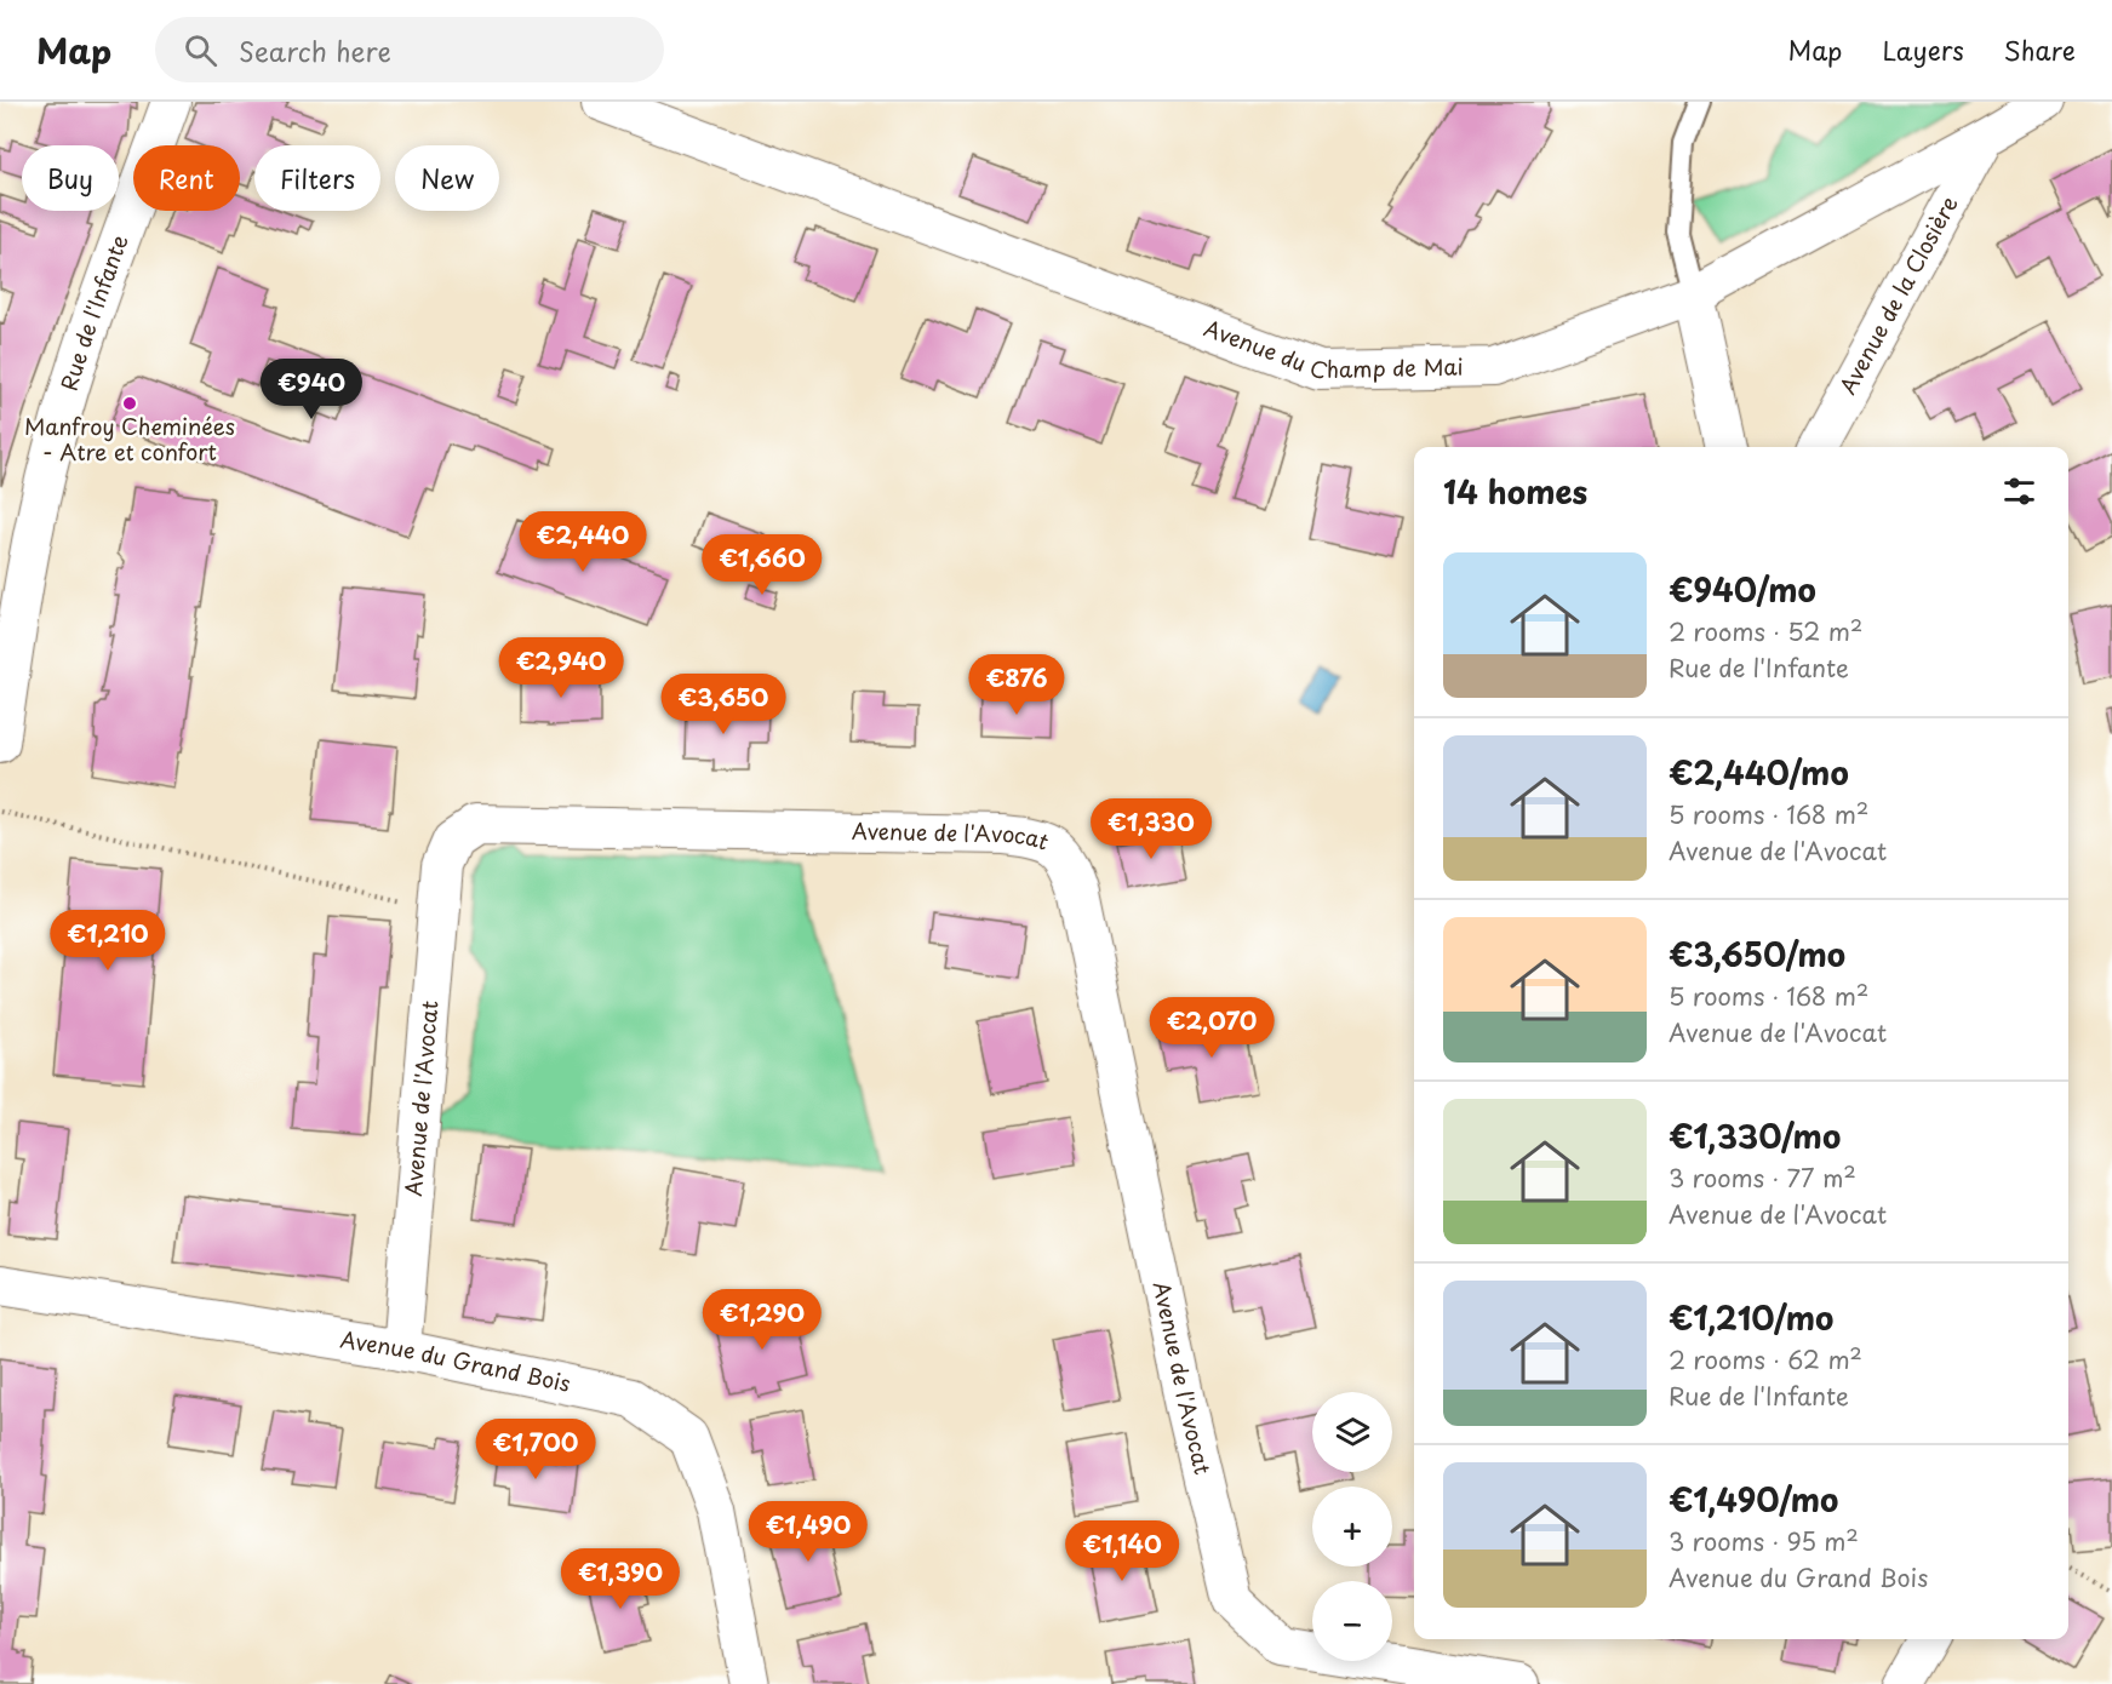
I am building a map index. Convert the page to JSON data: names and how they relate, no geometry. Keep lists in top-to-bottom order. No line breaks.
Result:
{"streets":{"street":["Avenue de la Closière","Rue de l'Infante","Avenue du Champ de Mai","Avenue de l'Avocat","Avenue du Grand Bois"]},"crossings":[["Avenue de la Closière","Avenue du Champ de Mai"],["Avenue de l'Avocat","Avenue du Grand Bois"]],"places":["Manfroy Cheminées - Atre et confort"],"page":{"header":"Map","search":"Search here","nav":["Map","Layers","Share"],"chip":["Buy","Rent","Filters","New"],"price":["€940","€2,440","€1,660","€2,940","€876","€3,650","€1,330","€1,210","€2,070","€1,290","€1,700","€1,490","€1,140","€1,390"],"heading":"14 homes","list":[{"name":"€940/mo","note":"2 rooms · 52 m² · Rue de l'Infante"},{"name":"€2,440/mo","note":"5 rooms · 168 m² · Avenue de l'Avocat"},{"name":"€3,650/mo","note":"5 rooms · 168 m² · Avenue de l'Avocat"},{"name":"€1,330/mo","note":"3 rooms · 77 m² · Avenue de l'Avocat"},{"name":"€1,210/mo","note":"2 rooms · 62 m² · Rue de l'Infante"},{"name":"€1,490/mo","note":"3 rooms · 95 m² · Avenue du Grand Bois"}],"map_buttons":["+","−"]}}
